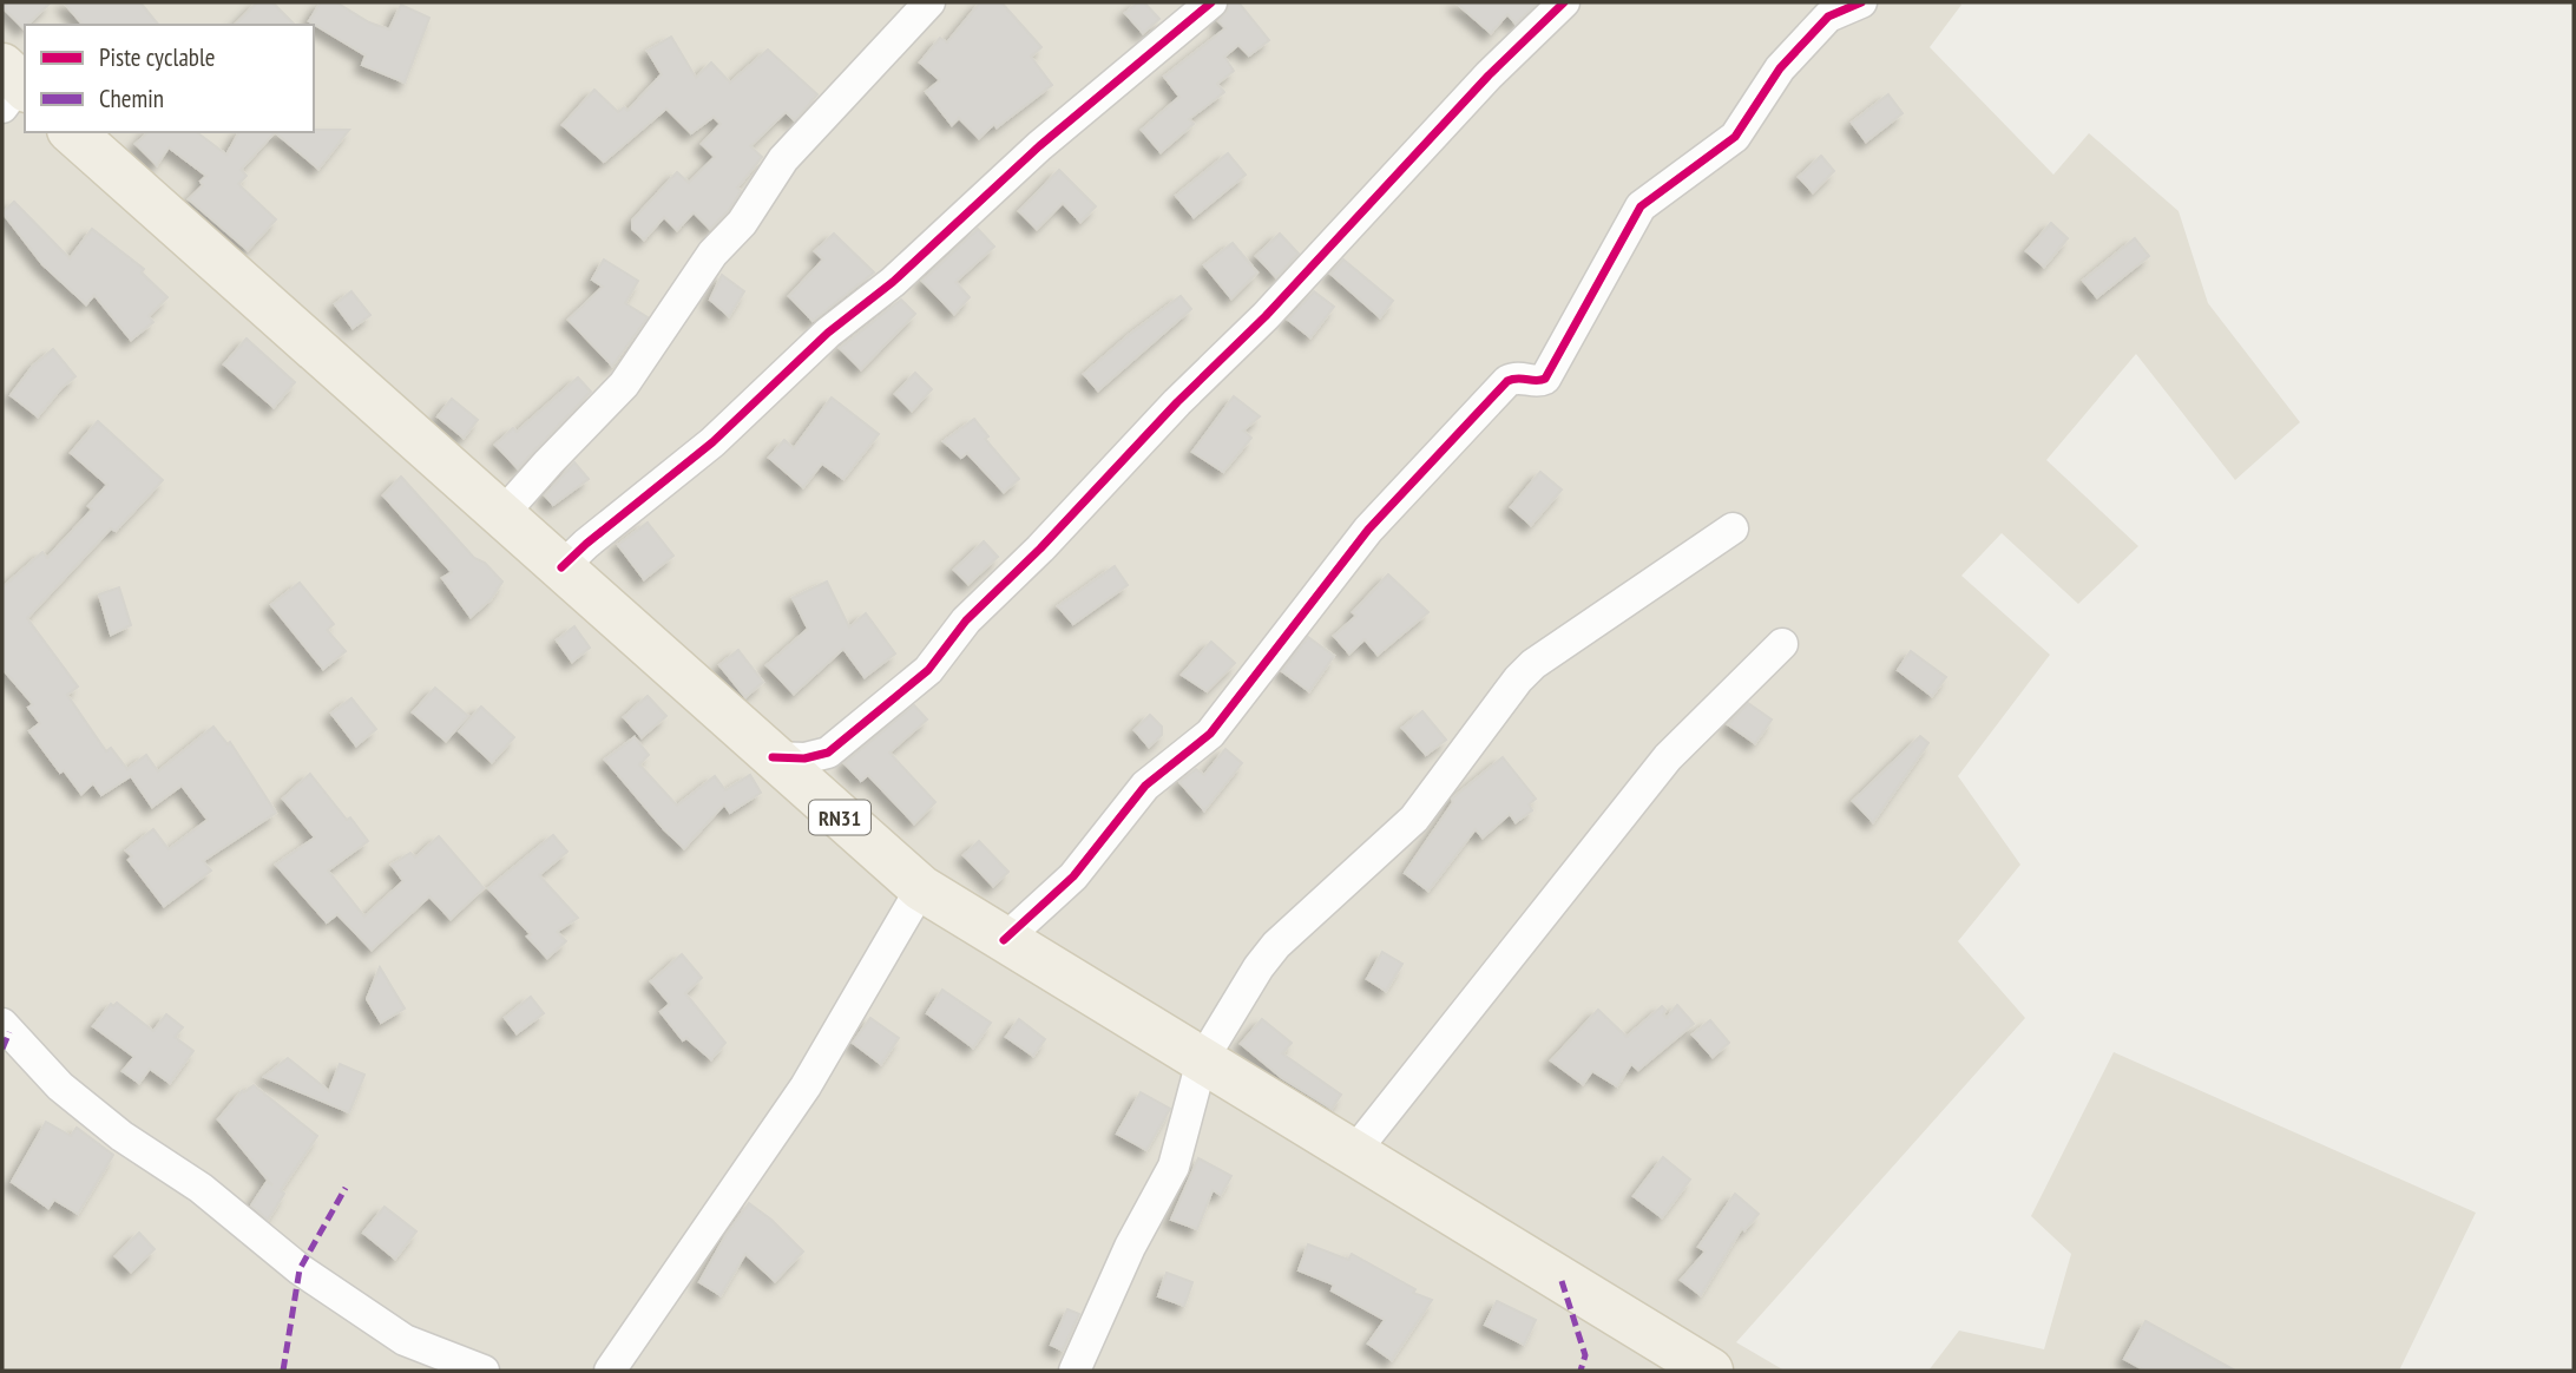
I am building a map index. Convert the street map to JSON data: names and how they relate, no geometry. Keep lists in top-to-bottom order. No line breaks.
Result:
{"streets":{"main road":["RN31"]},"legend":["Piste cyclable","Chemin"]}
